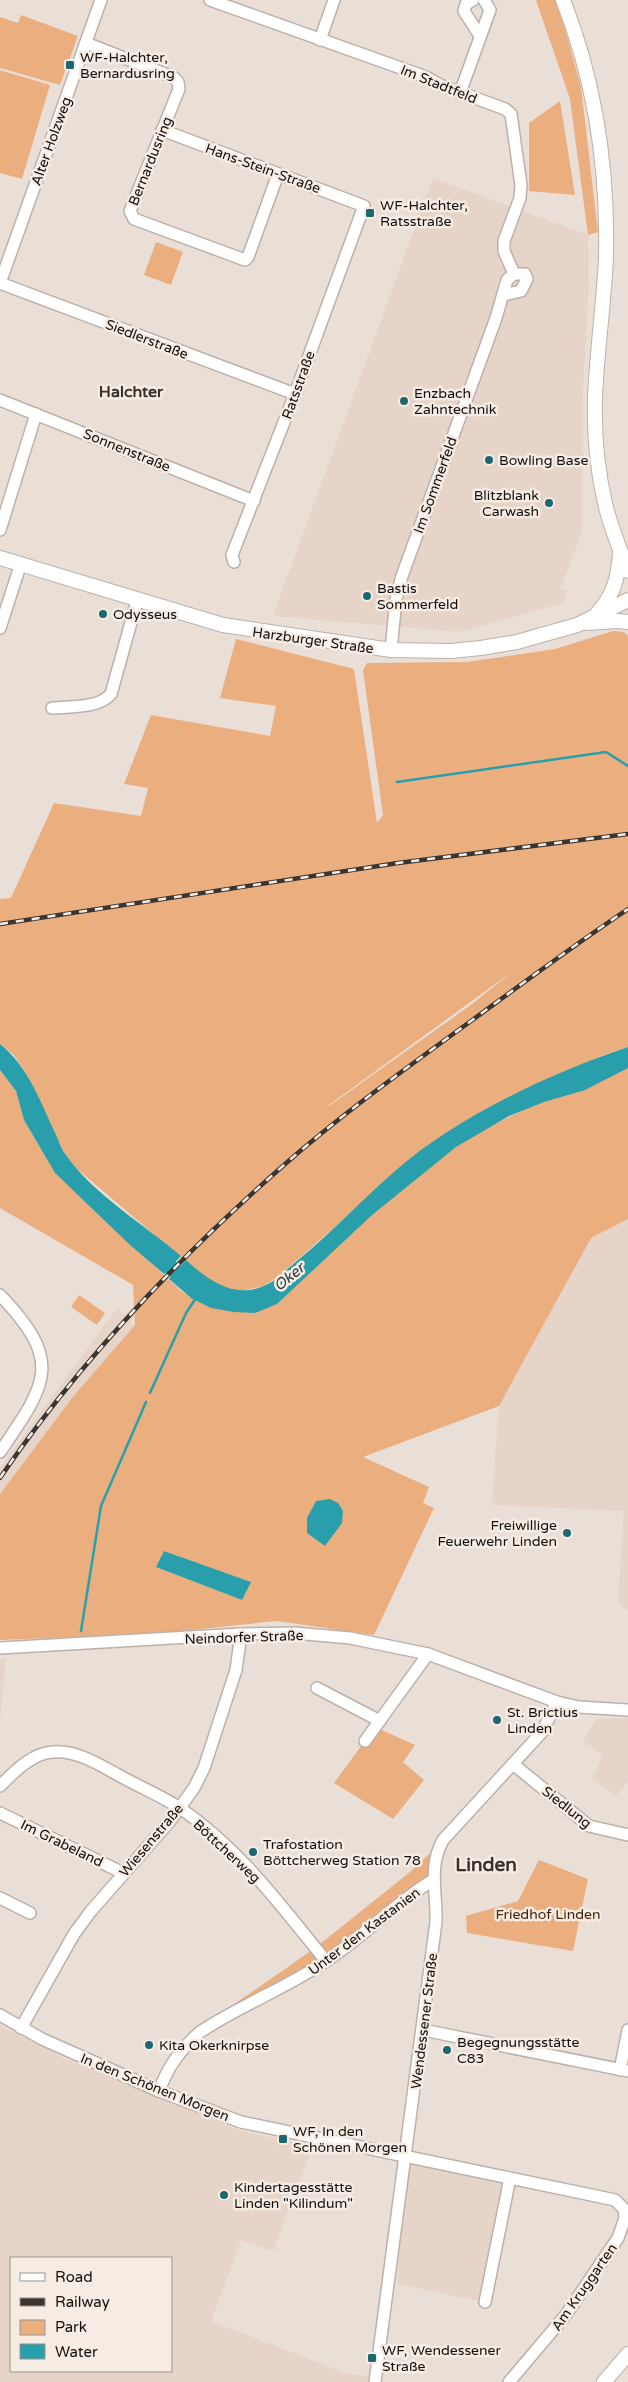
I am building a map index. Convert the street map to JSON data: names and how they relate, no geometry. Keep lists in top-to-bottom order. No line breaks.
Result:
{"streets":{"main road":["Harzburger Straße"],"street":["Im Stadtfeld","Alter Holzweg","Bernardusring","Hans-Stein-Straße","Siedlerstraße","Ratsstraße","Sonnenstraße","Im Sommerfeld","Neindorfer Straße","Siedlung","Wiesenstraße","Im Grabeland","Böttcherweg","Unter den Kastanien","Wendessener Straße","In den Schönen Morgen","Am Kruggarten"]},"crossings":[["Im Stadtfeld","Im Sommerfeld"],["Alter Holzweg","Bernardusring"],["Alter Holzweg","Siedlerstraße"],["Bernardusring","Hans-Stein-Straße"],["Hans-Stein-Straße","Ratsstraße"],["Siedlerstraße","Ratsstraße"],["Ratsstraße","Sonnenstraße"],["Im Sommerfeld","Harzburger Straße"],["Neindorfer Straße","Wiesenstraße"],["Neindorfer Straße","Wendessener Straße"],["Siedlung","Wendessener Straße"],["Wiesenstraße","Im Grabeland"],["Wiesenstraße","Böttcherweg"],["Wiesenstraße","In den Schönen Morgen"],["Böttcherweg","Unter den Kastanien"],["Unter den Kastanien","Wendessener Straße"],["Unter den Kastanien","In den Schönen Morgen"],["Wendessener Straße","In den Schönen Morgen"],["Wendessener Straße","Am Kruggarten"],["In den Schönen Morgen","Am Kruggarten"]],"districts":["Halchter","Linden"],"water":["Oker"],"parks":["Friedhof Linden"],"places":{"transit":["WF-Halchter, Bernardusring","WF-Halchter, Ratsstraße","WF, In den Schönen Morgen","WF, Wendessener Straße"],"other":["Enzbach Zahntechnik","Bowling Base","Blitzblank Carwash","Bastis Sommerfeld","Odysseus","Freiwillige Feuerwehr Linden","St. Brictius Linden","Trafostation Böttcherweg Station 78","Kita Okerknirpse","Begegnungsstätte C83","Kindertagesstätte Linden \"Kilindum\""]},"legend":["Road","Railway","Park","Water"]}
